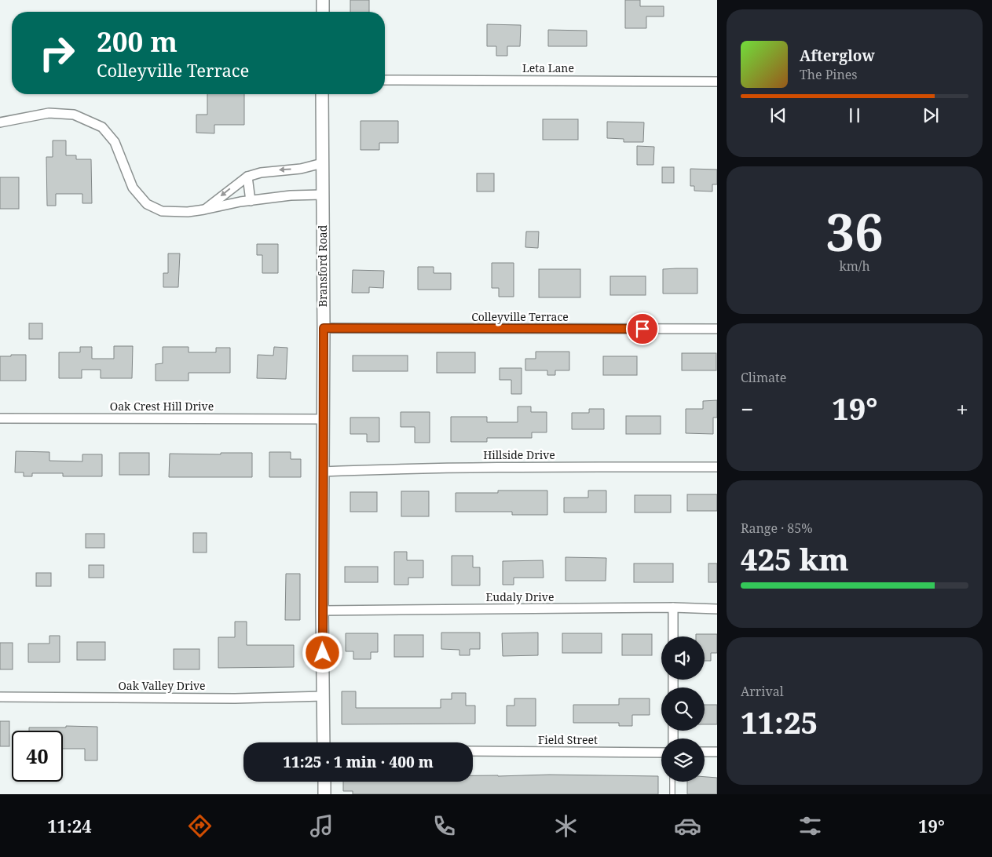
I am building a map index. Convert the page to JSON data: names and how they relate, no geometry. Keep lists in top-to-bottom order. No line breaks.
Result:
{"streets":{"street":["Leta Lane","Bransford Road","Colleyville Terrace","Oak Crest Hill Drive","Hillside Drive","Eudaly Drive","Oak Valley Drive","Field Street"]},"crossings":[["Bransford Road","Colleyville Terrace"],["Bransford Road","Oak Crest Hill Drive"],["Bransford Road","Hillside Drive"],["Bransford Road","Eudaly Drive"],["Bransford Road","Oak Valley Drive"]],"page":{"turn":["200 m","Colleyville Terrace"],"song":["Afterglow","The Pines"],"tile":[["36","km/h"],"Climate",["Range · 85%","425 km"],["Arrival","11:25"]],"heat":["−","19°","+"],"limit":"40","trip":"11:25 · 1 min · 400 m","tabs":["11:24","19°"]}}
